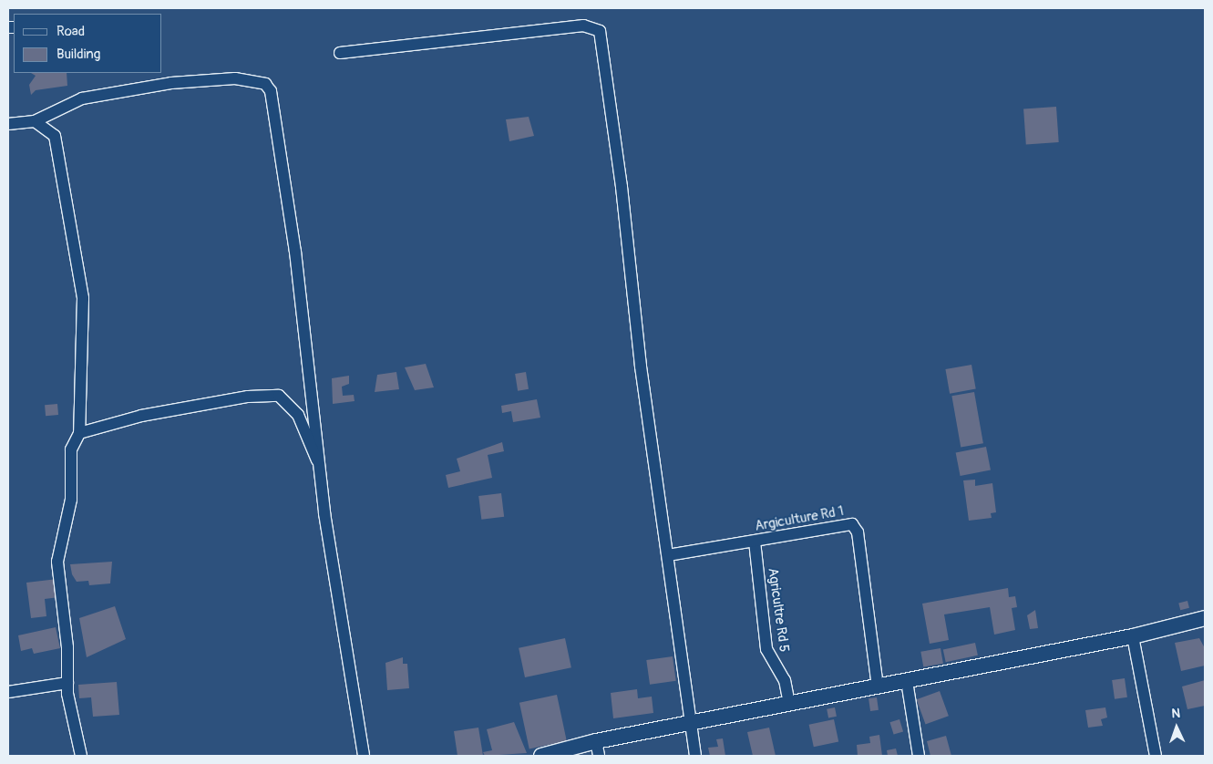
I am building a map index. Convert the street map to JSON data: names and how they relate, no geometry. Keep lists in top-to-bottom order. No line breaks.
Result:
{"streets":{"street":["Argiculture Rd 1","Agricultre Rd 5"]},"crossings":[["Argiculture Rd 1","Agricultre Rd 5"]],"legend":["Road","Building"],"north":"top"}
